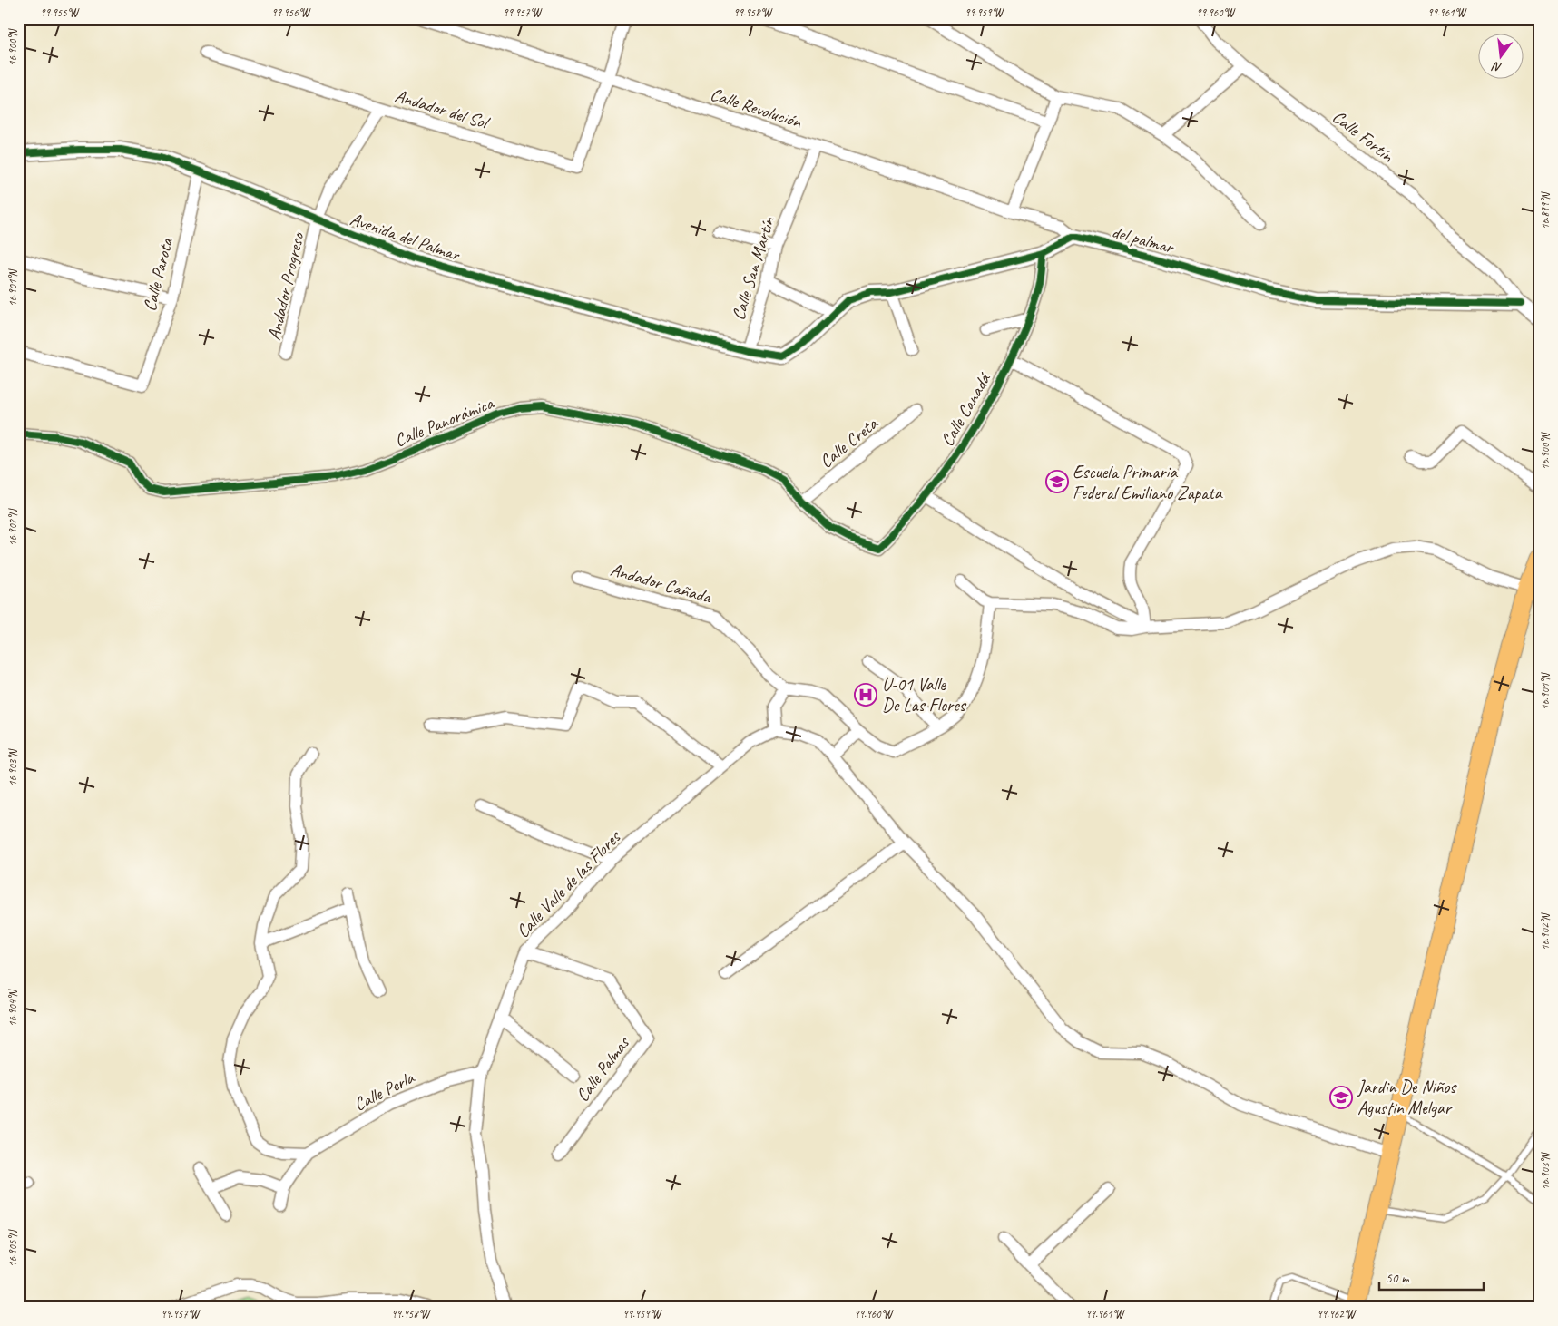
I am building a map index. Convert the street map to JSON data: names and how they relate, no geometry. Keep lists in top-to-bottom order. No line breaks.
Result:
{"streets":{"street":["Calle Revolución","Andador del Sol","Calle Fortín","Avenida del Palmar","del palmar","Calle San Martín","Calle Parota","Andador Progreso","Calle Canadá","Calle Panorámica","Calle Creta","Andador Cañada","Calle Valle de las Flores","Calle Palmas","Calle Perla"]},"crossings":[["Calle Revolución","Andador del Sol"],["Calle Revolución","del palmar"],["Calle Revolución","Calle San Martín"],["Andador del Sol","Andador Progreso"],["Calle Fortín","del palmar"],["Avenida del Palmar","Calle San Martín"],["Avenida del Palmar","Calle Parota"],["Avenida del Palmar","Andador Progreso"],["Calle Canadá","Calle Panorámica"],["Calle Panorámica","Calle Creta"],["Calle Valle de las Flores","Calle Palmas"],["Calle Valle de las Flores","Calle Perla"]],"places":{"school or university":["Escuela Primaria Federal Emiliano Zapata","Jardin De Niños Agustin Melgar"],"hospital":["U-01 Valle De Las Flores"]},"scale_bar":"50 m","north":"bottom","coordinates":["99.955°W","99.956°W","99.957°W","99.958°W","99.959°W","99.960°W","99.961°W","16.900°N","16.899°N","16.901°N","16.902°N","16.903°N","16.904°N","16.905°N","99.962°W"]}
